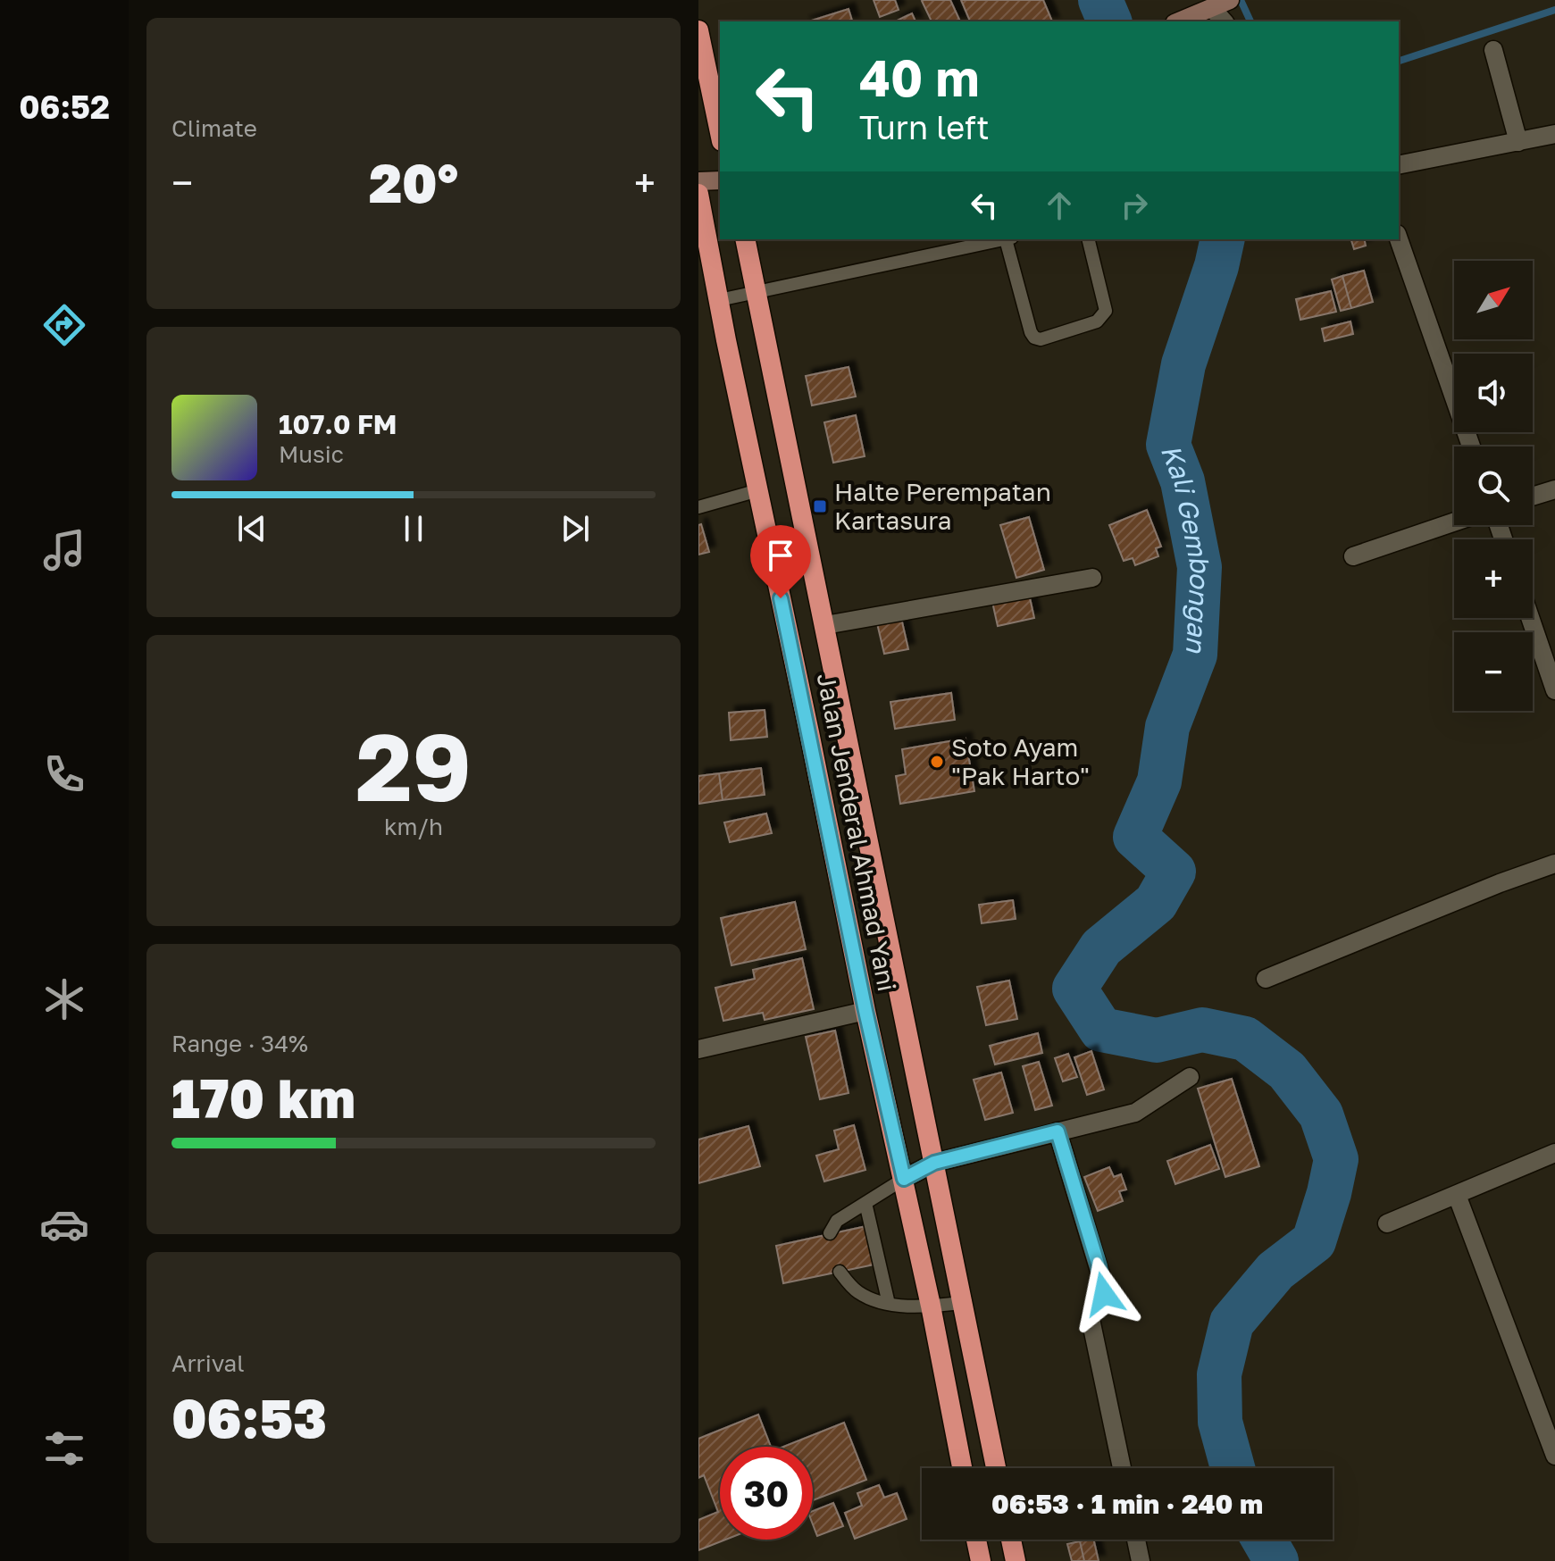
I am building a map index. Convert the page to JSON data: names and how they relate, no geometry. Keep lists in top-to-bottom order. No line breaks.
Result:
{"streets":{"highway":["Jalan Jenderal Ahmad Yani"]},"water":["Kali Gembongan"],"places":{"transit":["Halte Perempatan Kartasura"],"other":["Soto Ayam \"Pak Harto\""]},"north":"top right","page":{"tabs":"06:52","tile":["Climate",["29","km/h"],["Range · 34%","170 km"],["Arrival","06:53"]],"turn":["40 m","Turn left"],"heat":["−","20°","+"],"map_buttons":["+","−"],"song":["107.0 FM","Music"],"limit":"30","trip":"06:53 · 1 min · 240 m"}}
